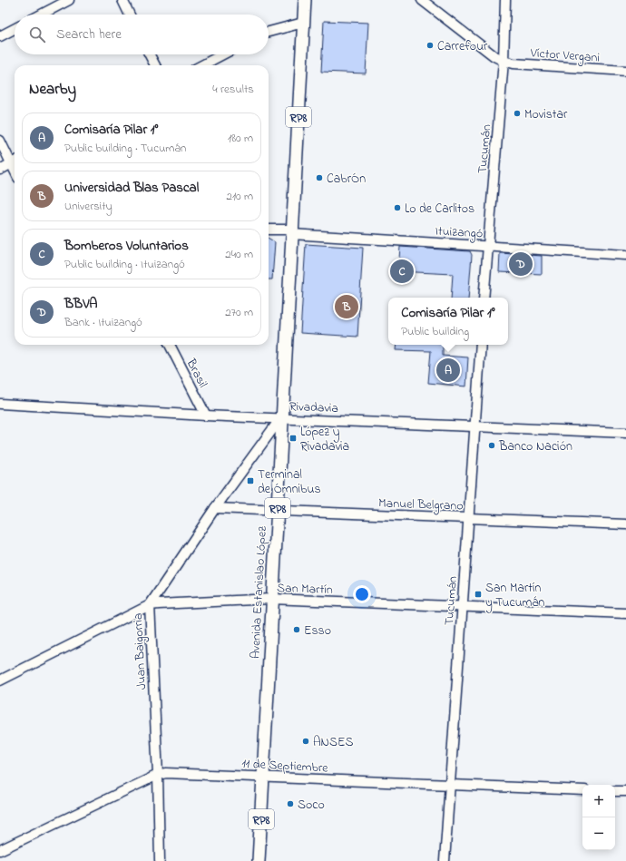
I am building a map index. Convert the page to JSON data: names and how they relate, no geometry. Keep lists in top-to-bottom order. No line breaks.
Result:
{"streets":{"main road":["RP8","Avenida Estanislao López"],"street":["Víctor Vergani","Tucumán","Ituizangó","Brasil","Rivadavia","Manuel Belgrano","San Martín","Juan Baigorria","11 de Septiembre"]},"crossings":[["Víctor Vergani","Tucumán"],["Tucumán","Ituizangó"],["Tucumán","Rivadavia"],["Tucumán","Manuel Belgrano"],["Tucumán","San Martín"],["Tucumán","11 de Septiembre"],["Ituizangó","Avenida Estanislao López"],["Brasil","Rivadavia"],["Rivadavia","Avenida Estanislao López"],["Rivadavia","Juan Baigorria"],["Manuel Belgrano","Avenida Estanislao López"],["Manuel Belgrano","Juan Baigorria"],["San Martín","Avenida Estanislao López"],["San Martín","Juan Baigorria"],["Avenida Estanislao López","Juan Baigorria"],["Avenida Estanislao López","11 de Septiembre"],["Juan Baigorria","11 de Septiembre"]],"places":{"other":["Carrefour","Movistar","CabrÓn","Lo de Carlitos","Banco Nación","Esso","ANSES","Soco"],"transit":["López y Rivadavia","Terminal de Ómnibus","San Martín y Tucumán"]},"page":{"search":"Search here","heading":["Nearby","4 results"],"list":[{"mark":"A","name":"Comisaría Pilar 1°","note":"Public building · Tucumán","value":"180 m"},{"mark":"B","name":"Universidad Blas Pascal","note":"University","value":"210 m"},{"mark":"C","name":"Bomberos Voluntarios","note":"Public building · Ituizangó","value":"240 m"},{"mark":"D","name":"BBVA","note":"Bank · Ituizangó","value":"270 m"}],"pins":["D","C","B","A"],"popup":["Comisaría Pilar 1°","Public building"],"map_buttons":["+","−"]}}
